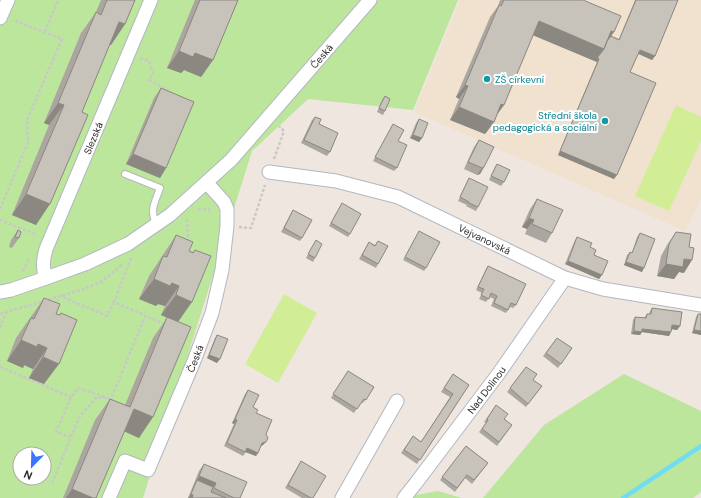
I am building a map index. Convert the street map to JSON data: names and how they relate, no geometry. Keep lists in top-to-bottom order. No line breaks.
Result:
{"streets":{"street":["Česká","Slezská","Vejvanovská","Nad Dolinou"]},"crossings":[["Česká","Slezská"],["Vejvanovská","Nad Dolinou"]],"places":["ZŠ církevní","Střední škola pedagogická a sociální"],"north":"bottom left"}
